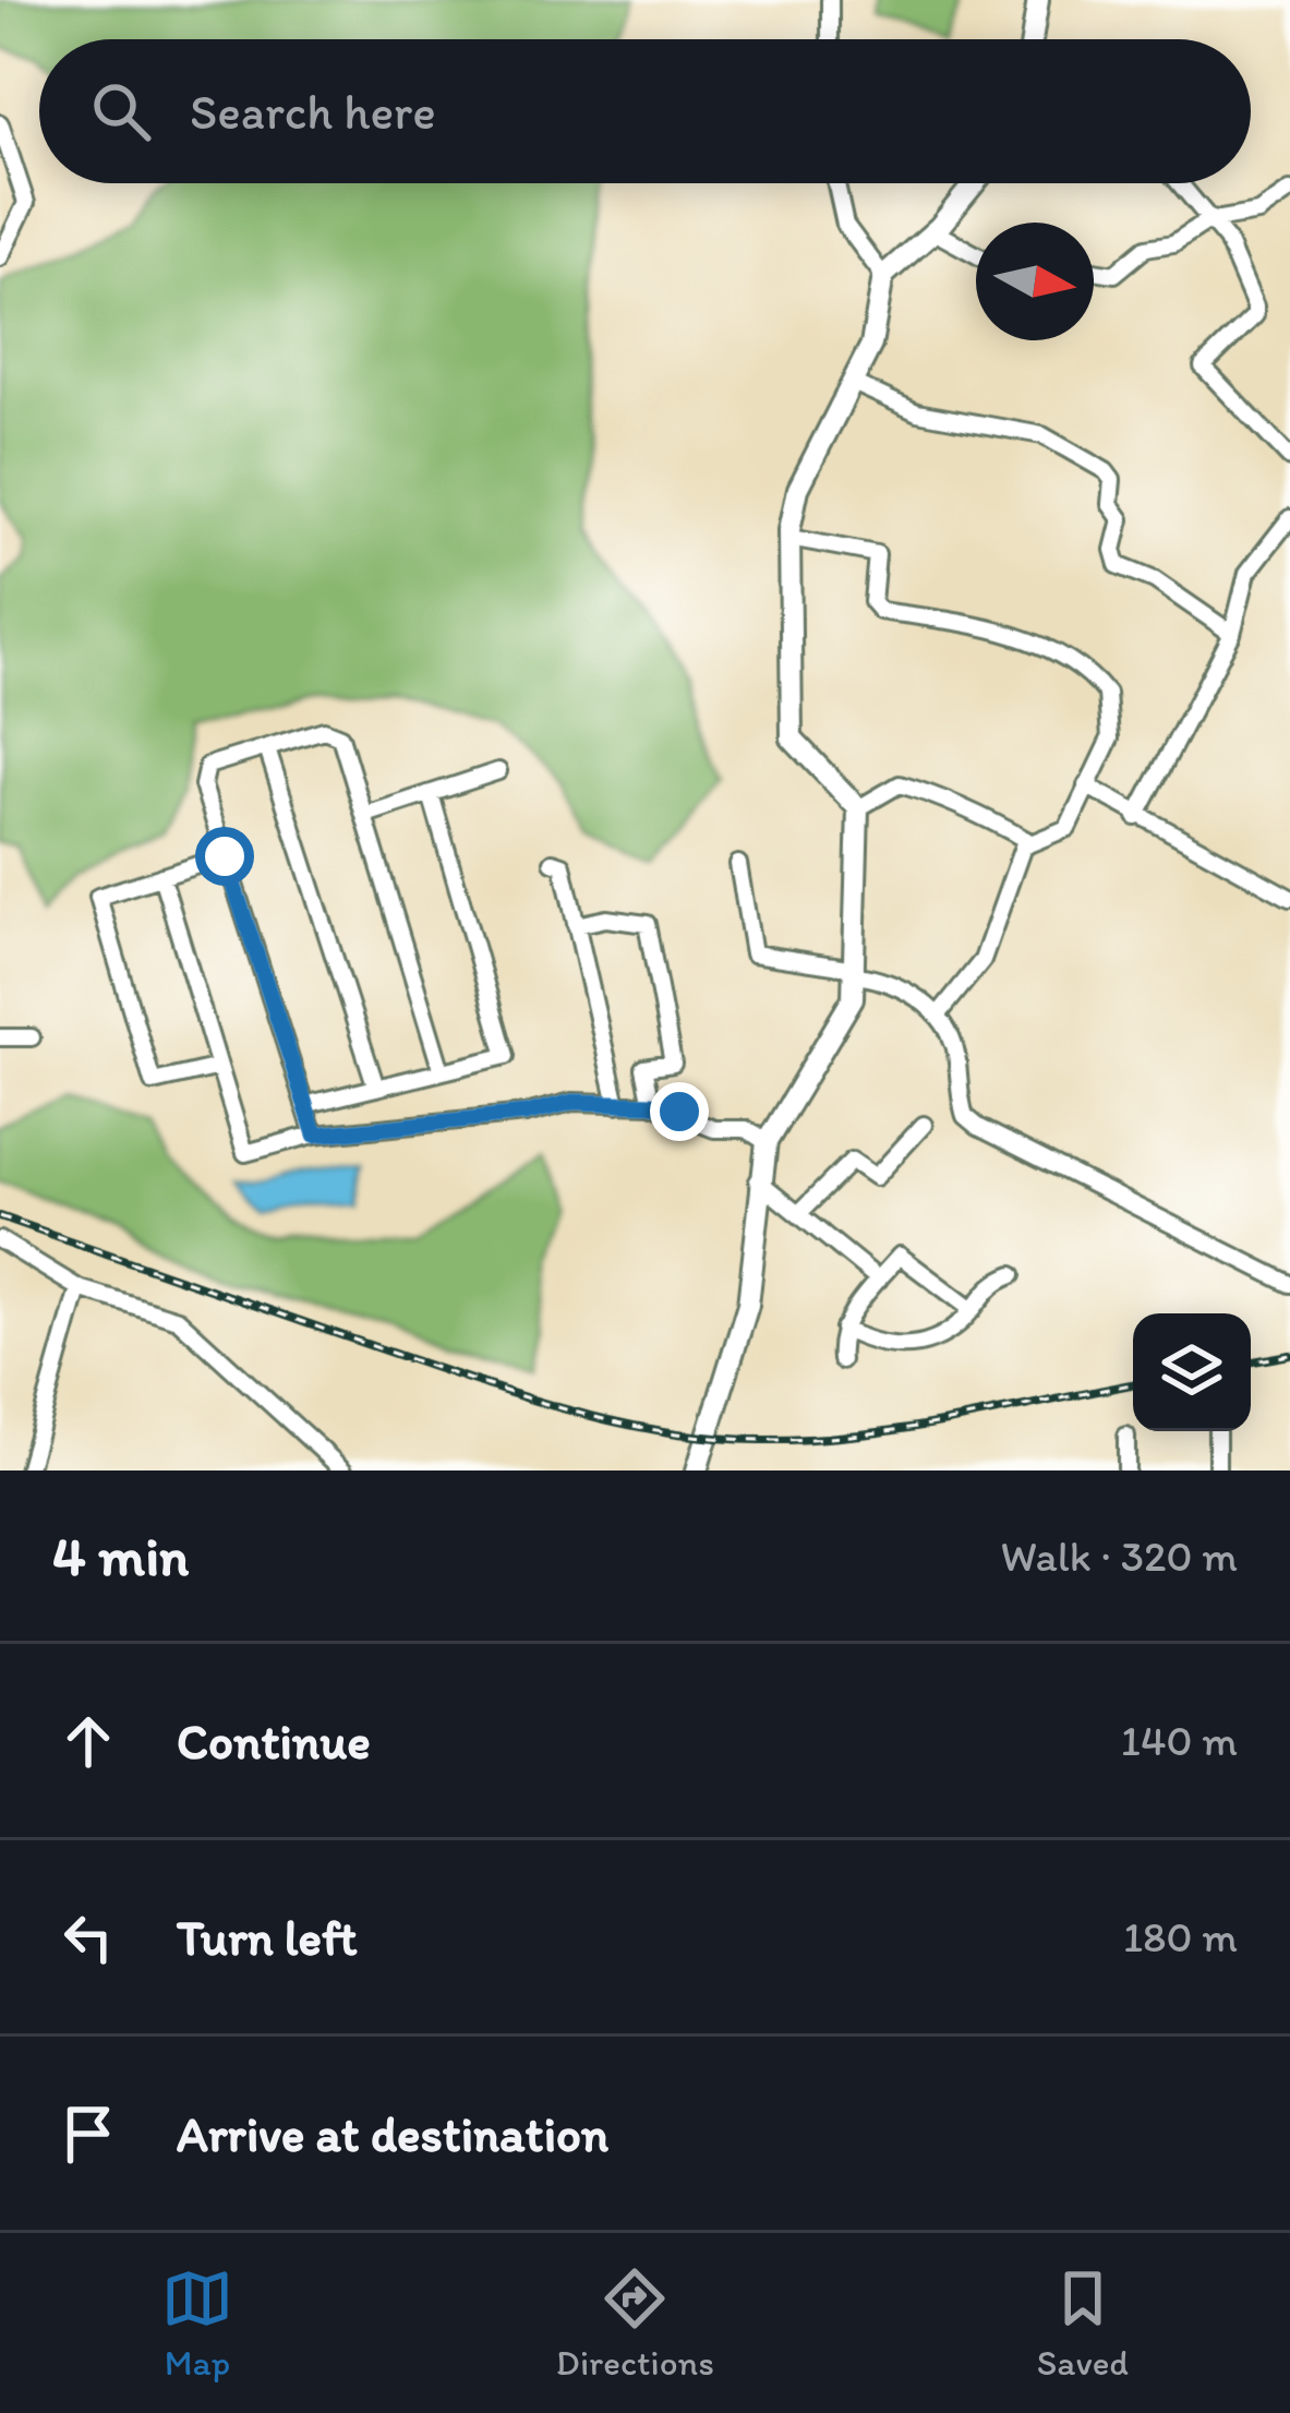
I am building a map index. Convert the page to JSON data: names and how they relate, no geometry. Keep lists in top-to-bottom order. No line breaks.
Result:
{"north":"right","page":{"search":"Search here","heading":["4 min","Walk · 320 m"],"list":[["Continue","140 m"],["Turn left","180 m"],"Arrive at destination"],"nav":["Map","Directions","Saved"]}}
